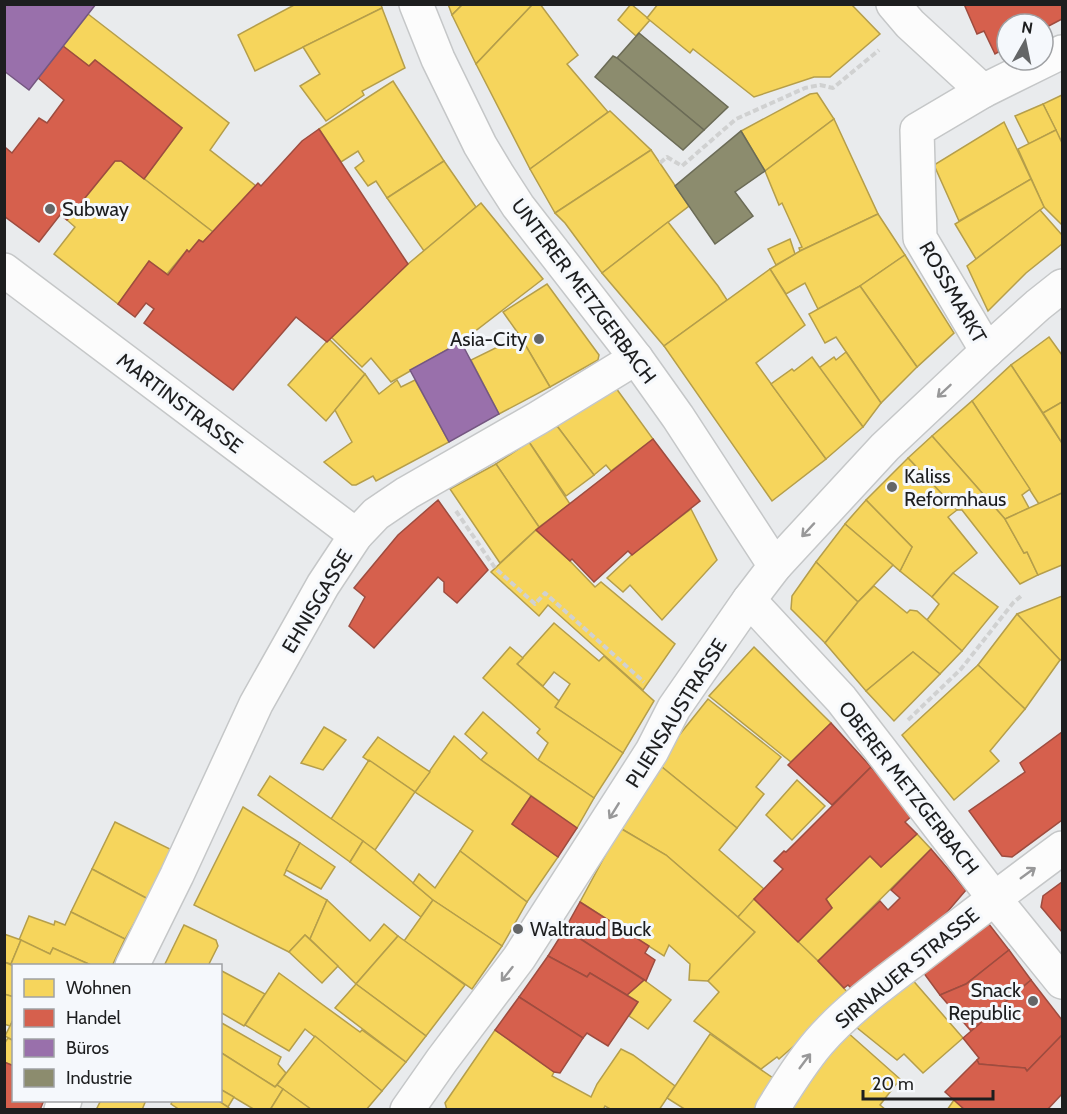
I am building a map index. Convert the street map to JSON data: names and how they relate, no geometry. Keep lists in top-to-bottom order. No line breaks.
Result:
{"streets":{"street":["UNTERER METZGERBACH","ROSSMARKT","MARTINSTRASSE","EHNISGASSE","PLIENSAUSTRASSE","OBERER METZGERBACH","SIRNAUER STRASSE"]},"crossings":[["UNTERER METZGERBACH","EHNISGASSE"],["UNTERER METZGERBACH","PLIENSAUSTRASSE"],["ROSSMARKT","PLIENSAUSTRASSE"],["MARTINSTRASSE","EHNISGASSE"],["PLIENSAUSTRASSE","OBERER METZGERBACH"],["OBERER METZGERBACH","SIRNAUER STRASSE"]],"one_way":["PLIENSAUSTRASSE","SIRNAUER STRASSE"],"places":["Subway","Asia-City","Kaliss Reformhaus","Waltraud Buck","Snack Republic"],"legend":["Wohnen","Handel","Büros","Industrie"],"scale_bar":"20 m","north":"top"}
